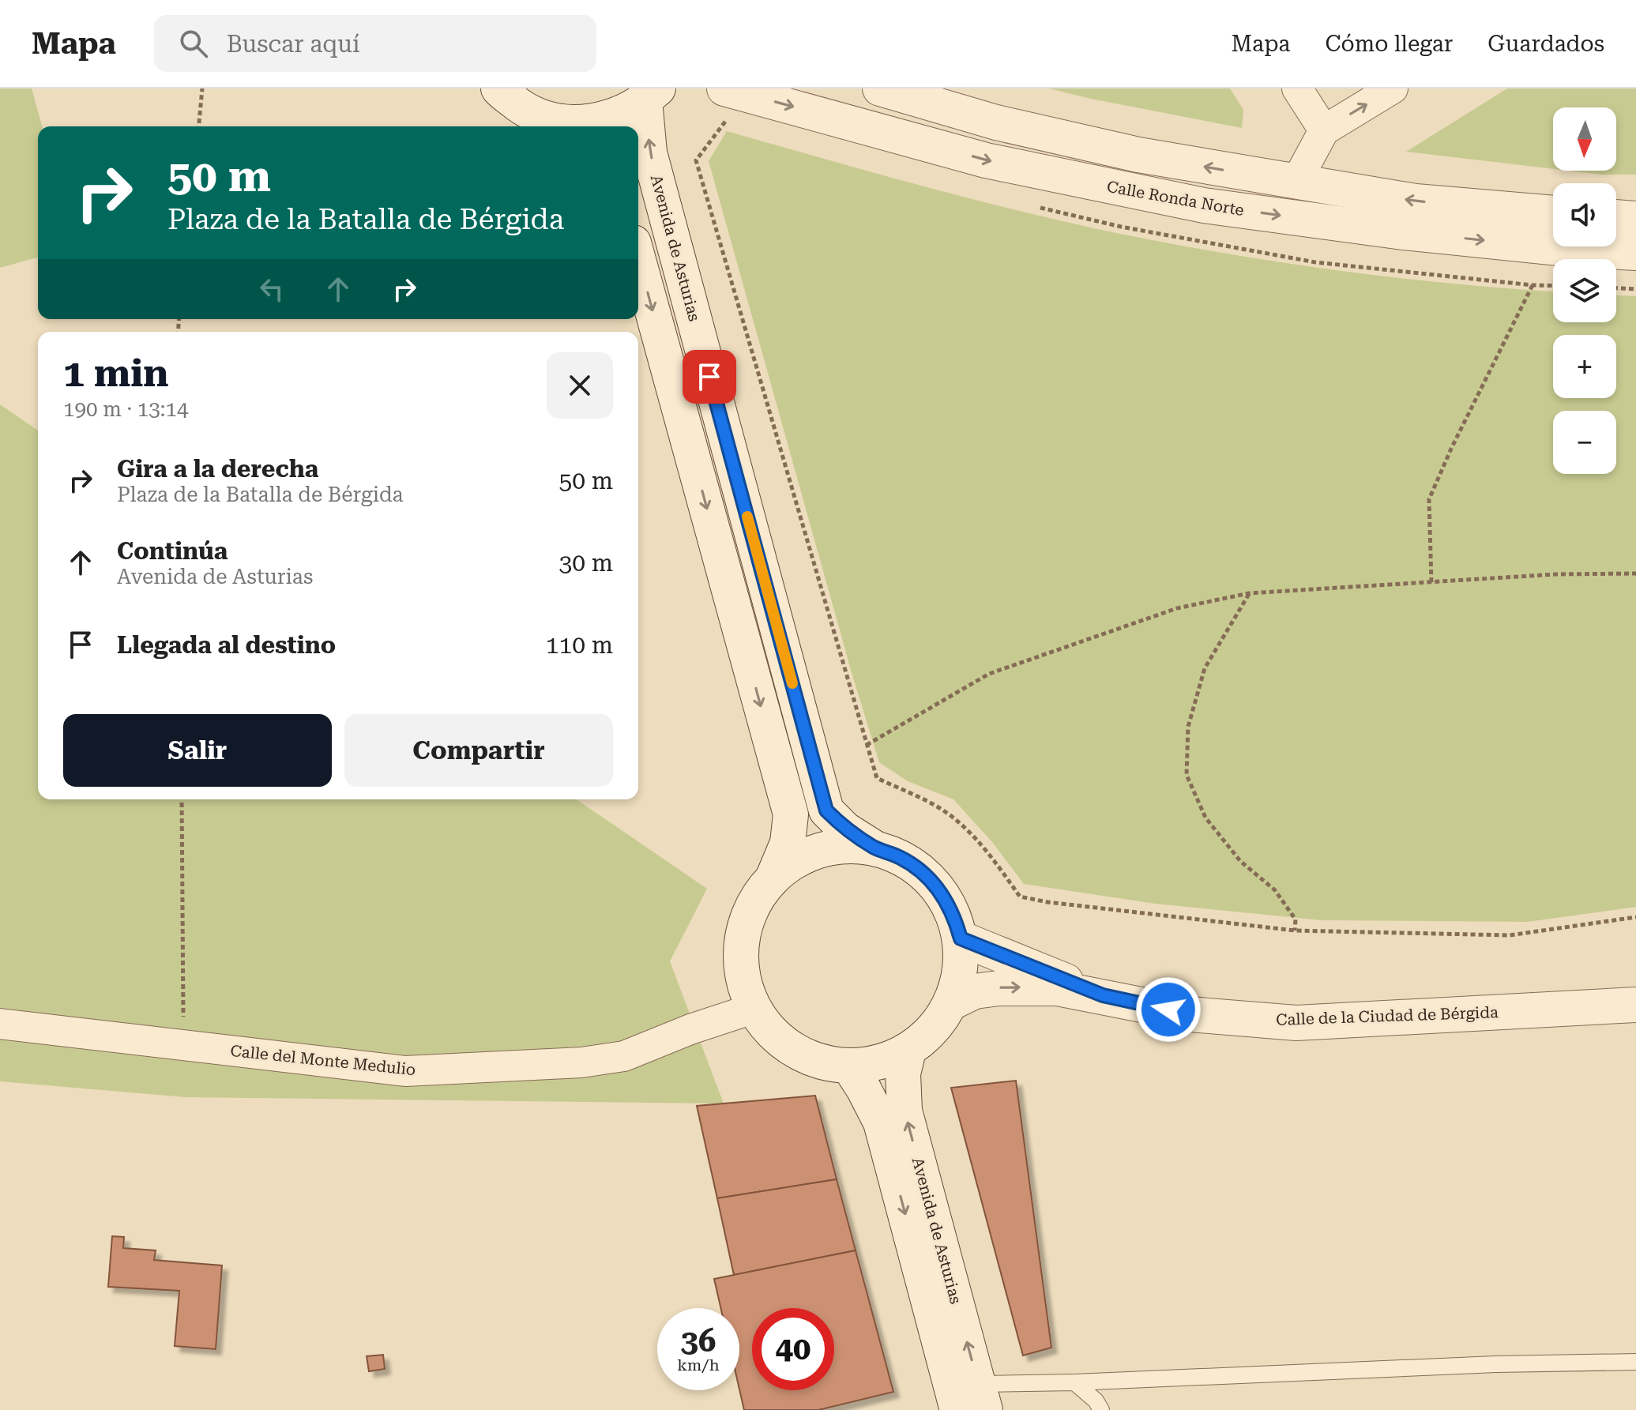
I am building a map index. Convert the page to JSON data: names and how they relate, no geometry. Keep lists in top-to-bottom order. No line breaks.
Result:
{"streets":{"main road":["Calle Ronda Norte","Avenida de Asturias","Calle de la Ciudad de Bérgida"],"street":["Calle del Monte Medulio"]},"crossings":[["Avenida de Asturias","Calle de la Ciudad de Bérgida"],["Avenida de Asturias","Calle del Monte Medulio"],["Calle de la Ciudad de Bérgida","Calle del Monte Medulio"]],"north":"bottom","page":{"header":"Mapa","search":"Buscar aquí","nav":["Mapa","Cómo llegar","Guardados"],"map_buttons":["+","−"],"turn":["50 m","Plaza de la Batalla de Bérgida"],"heading":["1 min","190 m · 13:14"],"list":[{"name":"Gira a la derecha","note":"Plaza de la Batalla de Bérgida","value":"50 m"},{"name":"Continúa","note":"Avenida de Asturias","value":"30 m"},{"name":"Llegada al destino","value":"110 m"}],"buttons":["Salir","Compartir"],"speed":"36 km/h","limit":"40"}}
